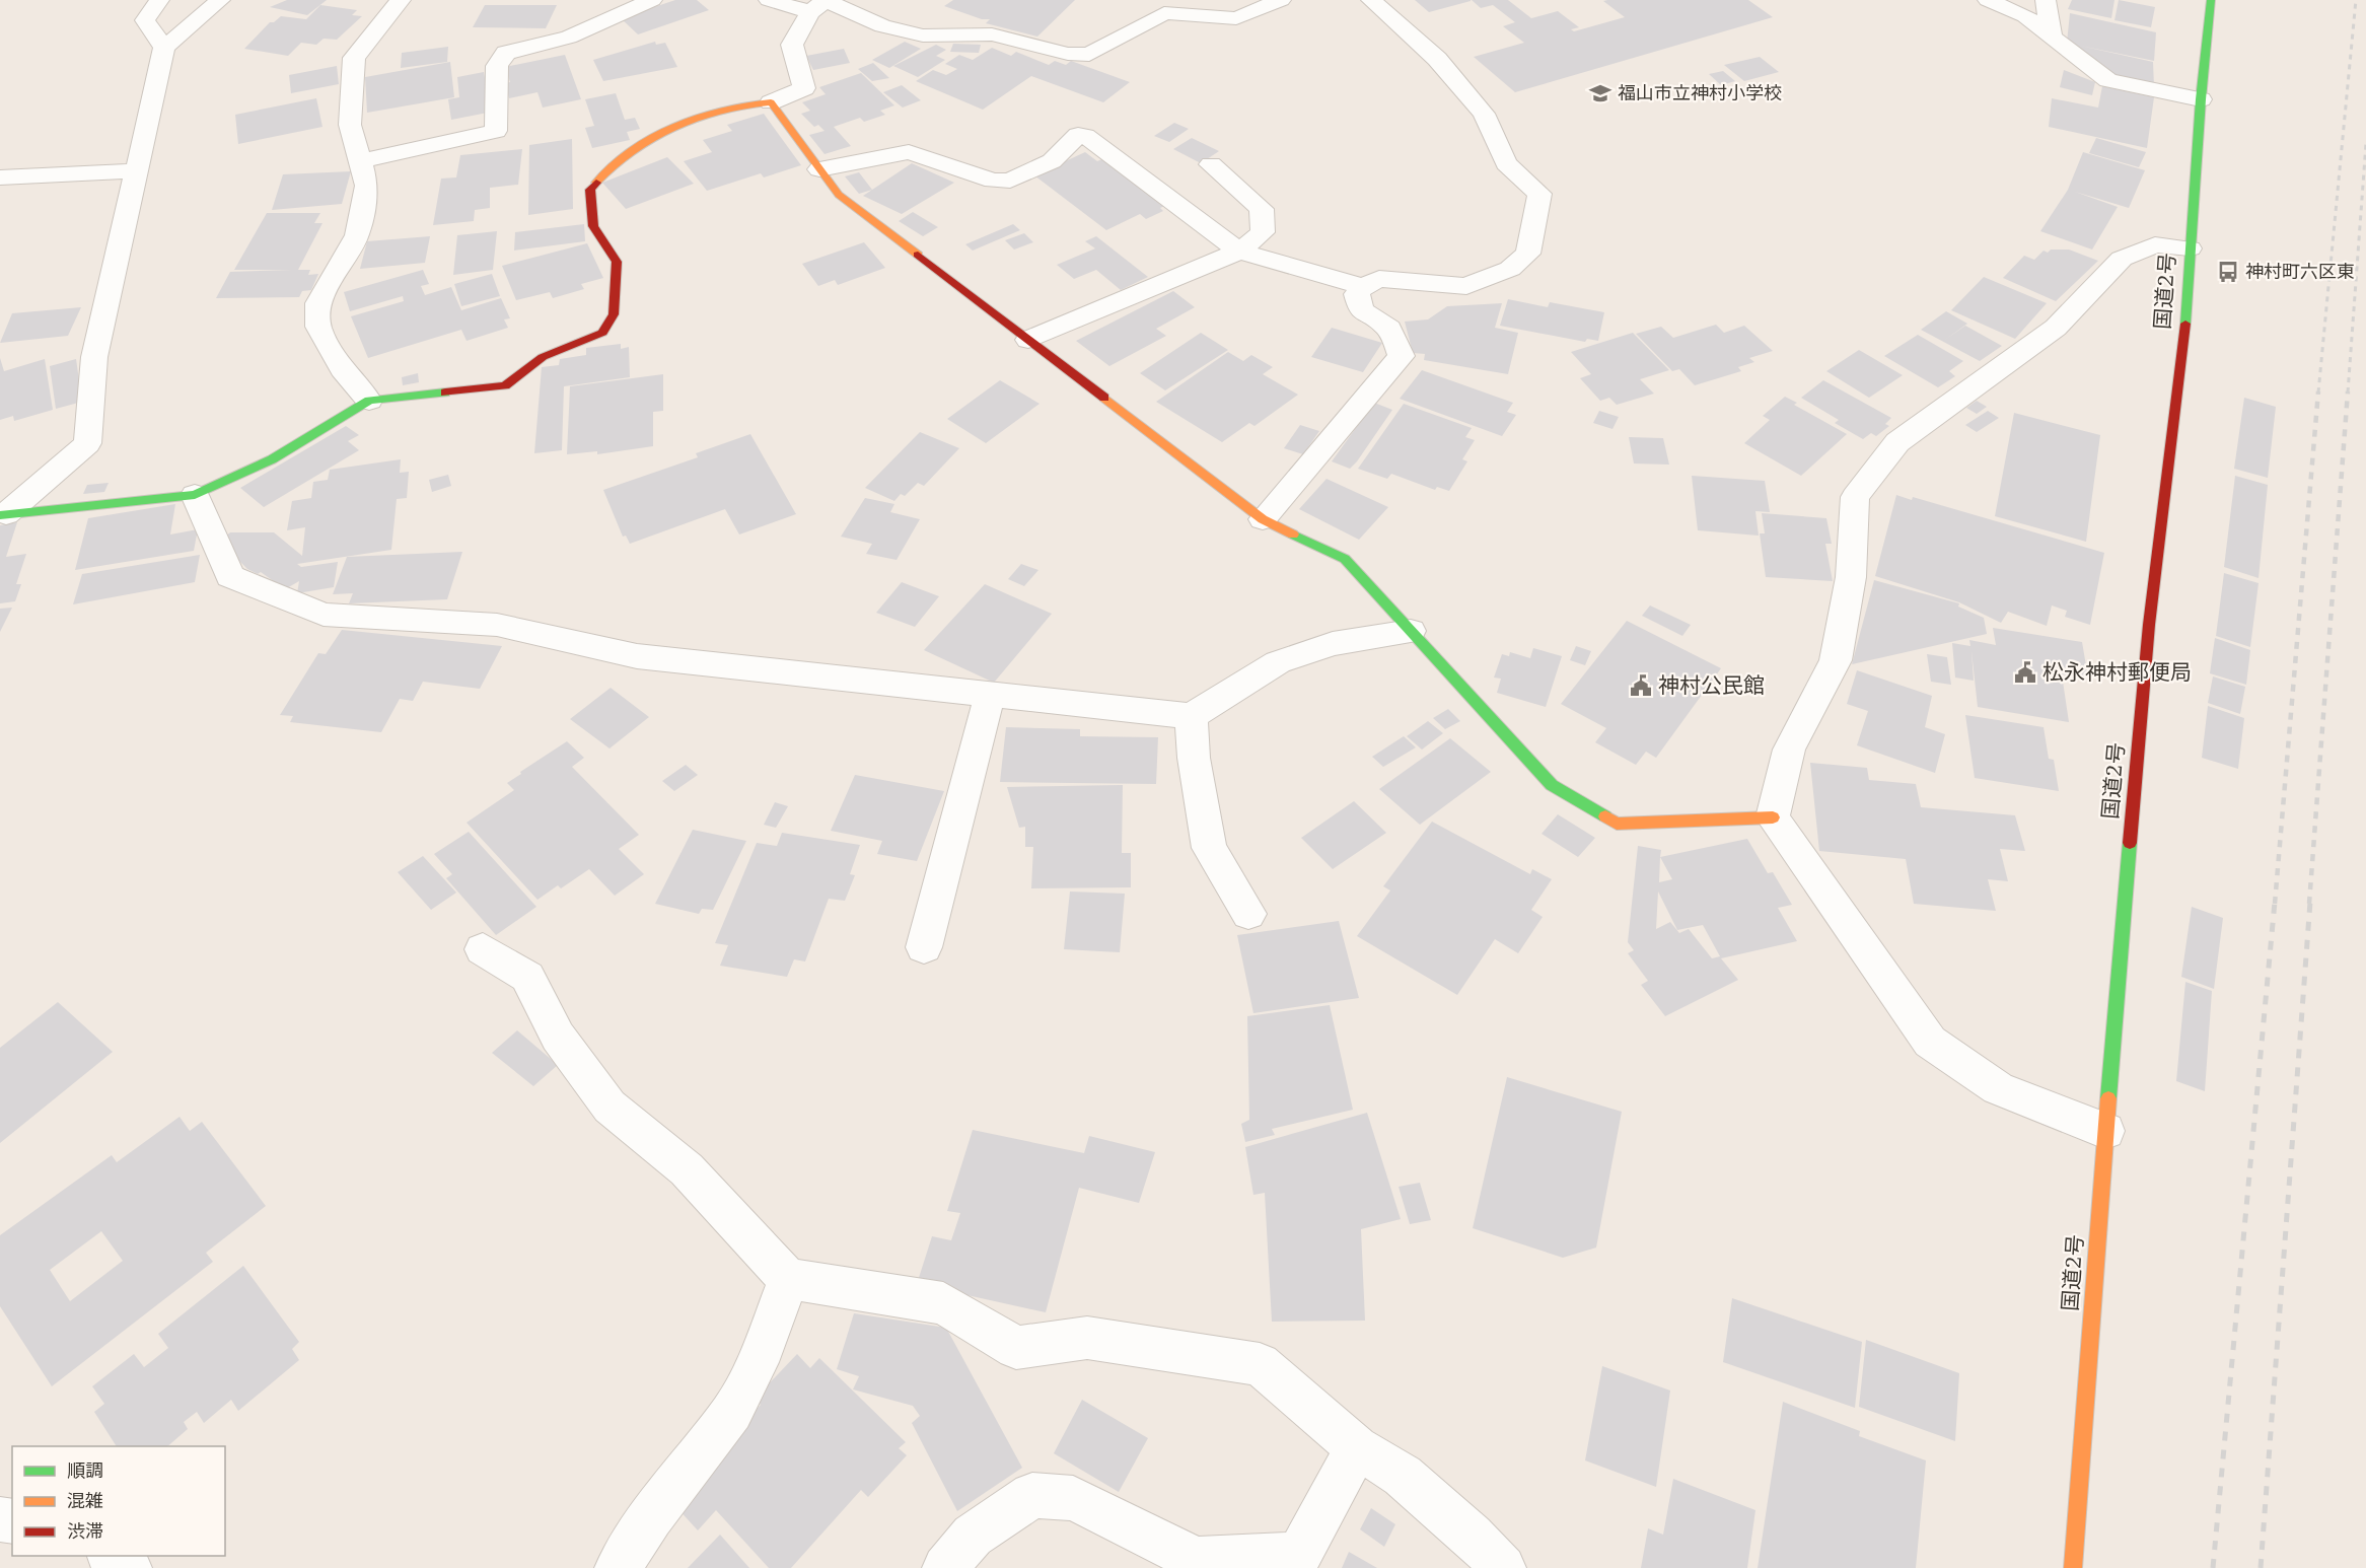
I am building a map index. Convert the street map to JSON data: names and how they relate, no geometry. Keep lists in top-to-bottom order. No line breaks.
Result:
{"streets":{"main road":["国道2号"]},"places":{"school or university":["福山市立神村小学校"],"bus stop":["神村町六区東"],"public building":["松永神村郵便局","神村公民館"]},"legend":["順調","混雑","渋滞"]}
